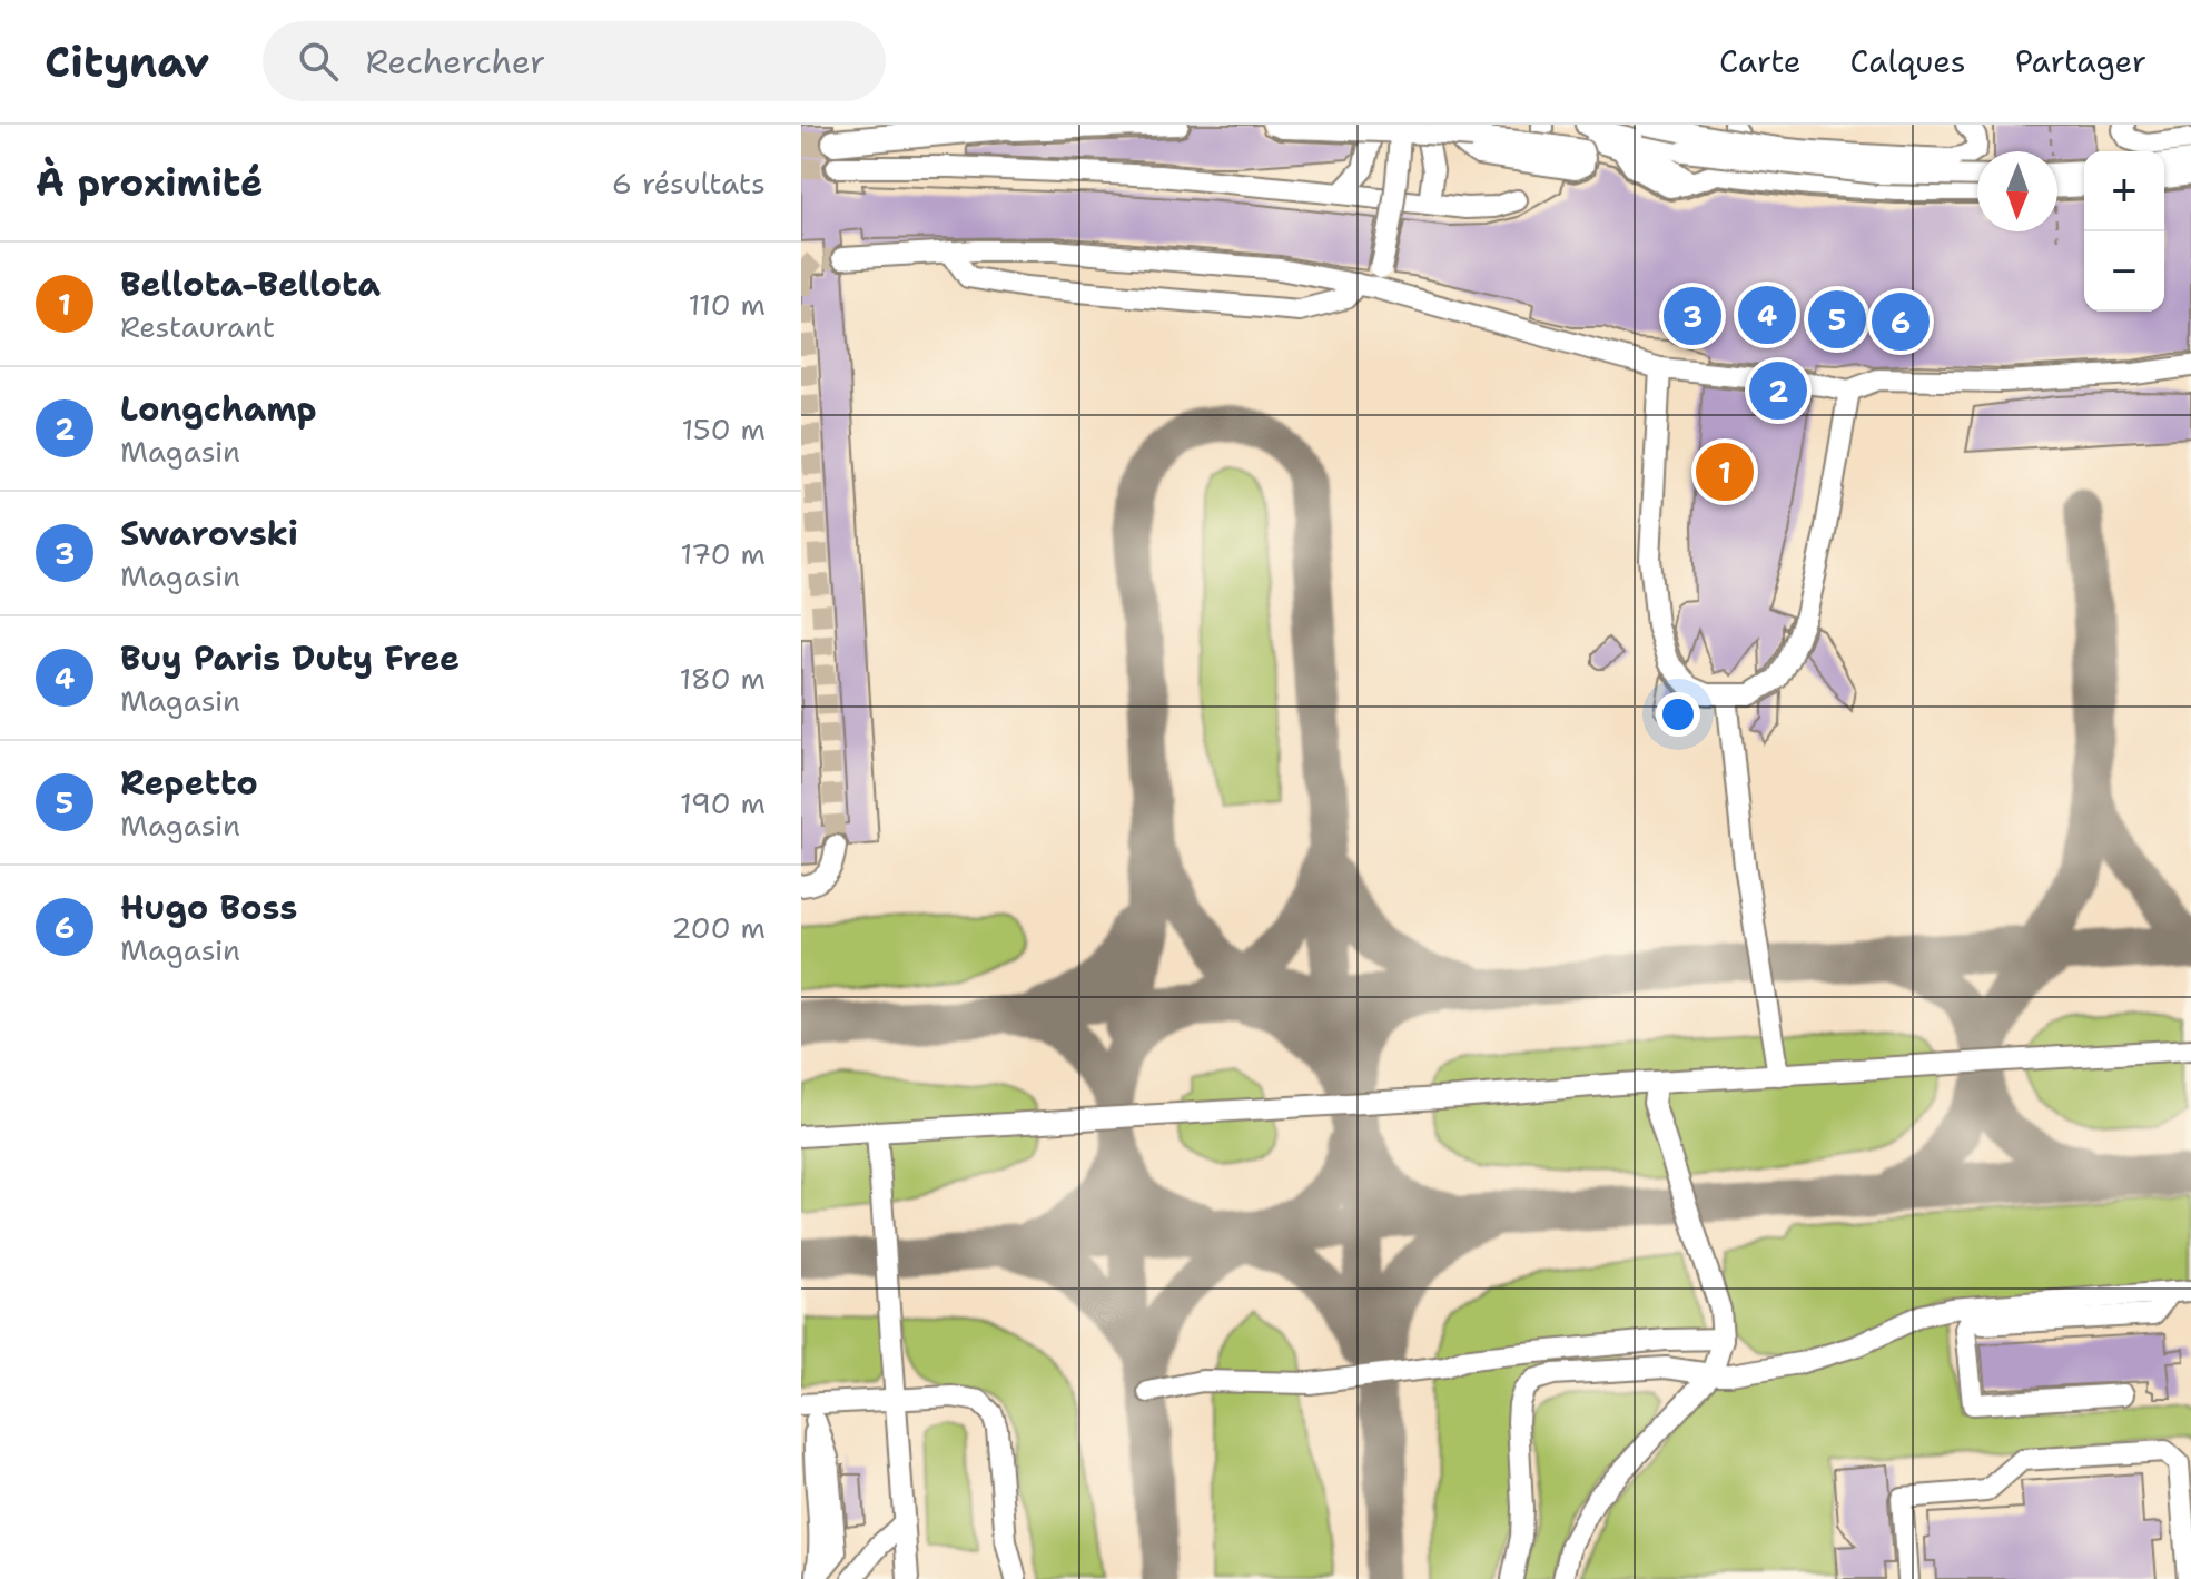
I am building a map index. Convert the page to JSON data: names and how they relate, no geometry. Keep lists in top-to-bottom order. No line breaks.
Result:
{"north":"bottom","page":{"header":"Citynav","search":"Rechercher","nav":["Carte","Calques","Partager"],"heading":["À proximité","6 résultats"],"map_buttons":["+","−"],"list":[{"mark":"1","name":"Bellota-Bellota","note":"Restaurant","value":"110 m"},{"mark":"2","name":"Longchamp","note":"Magasin","value":"150 m"},{"mark":"3","name":"Swarovski","note":"Magasin","value":"170 m"},{"mark":"4","name":"Buy Paris Duty Free","note":"Magasin","value":"180 m"},{"mark":"5","name":"Repetto","note":"Magasin","value":"190 m"},{"mark":"6","name":"Hugo Boss","note":"Magasin","value":"200 m"}],"pins":["4","3","5","6","2","1"]}}
